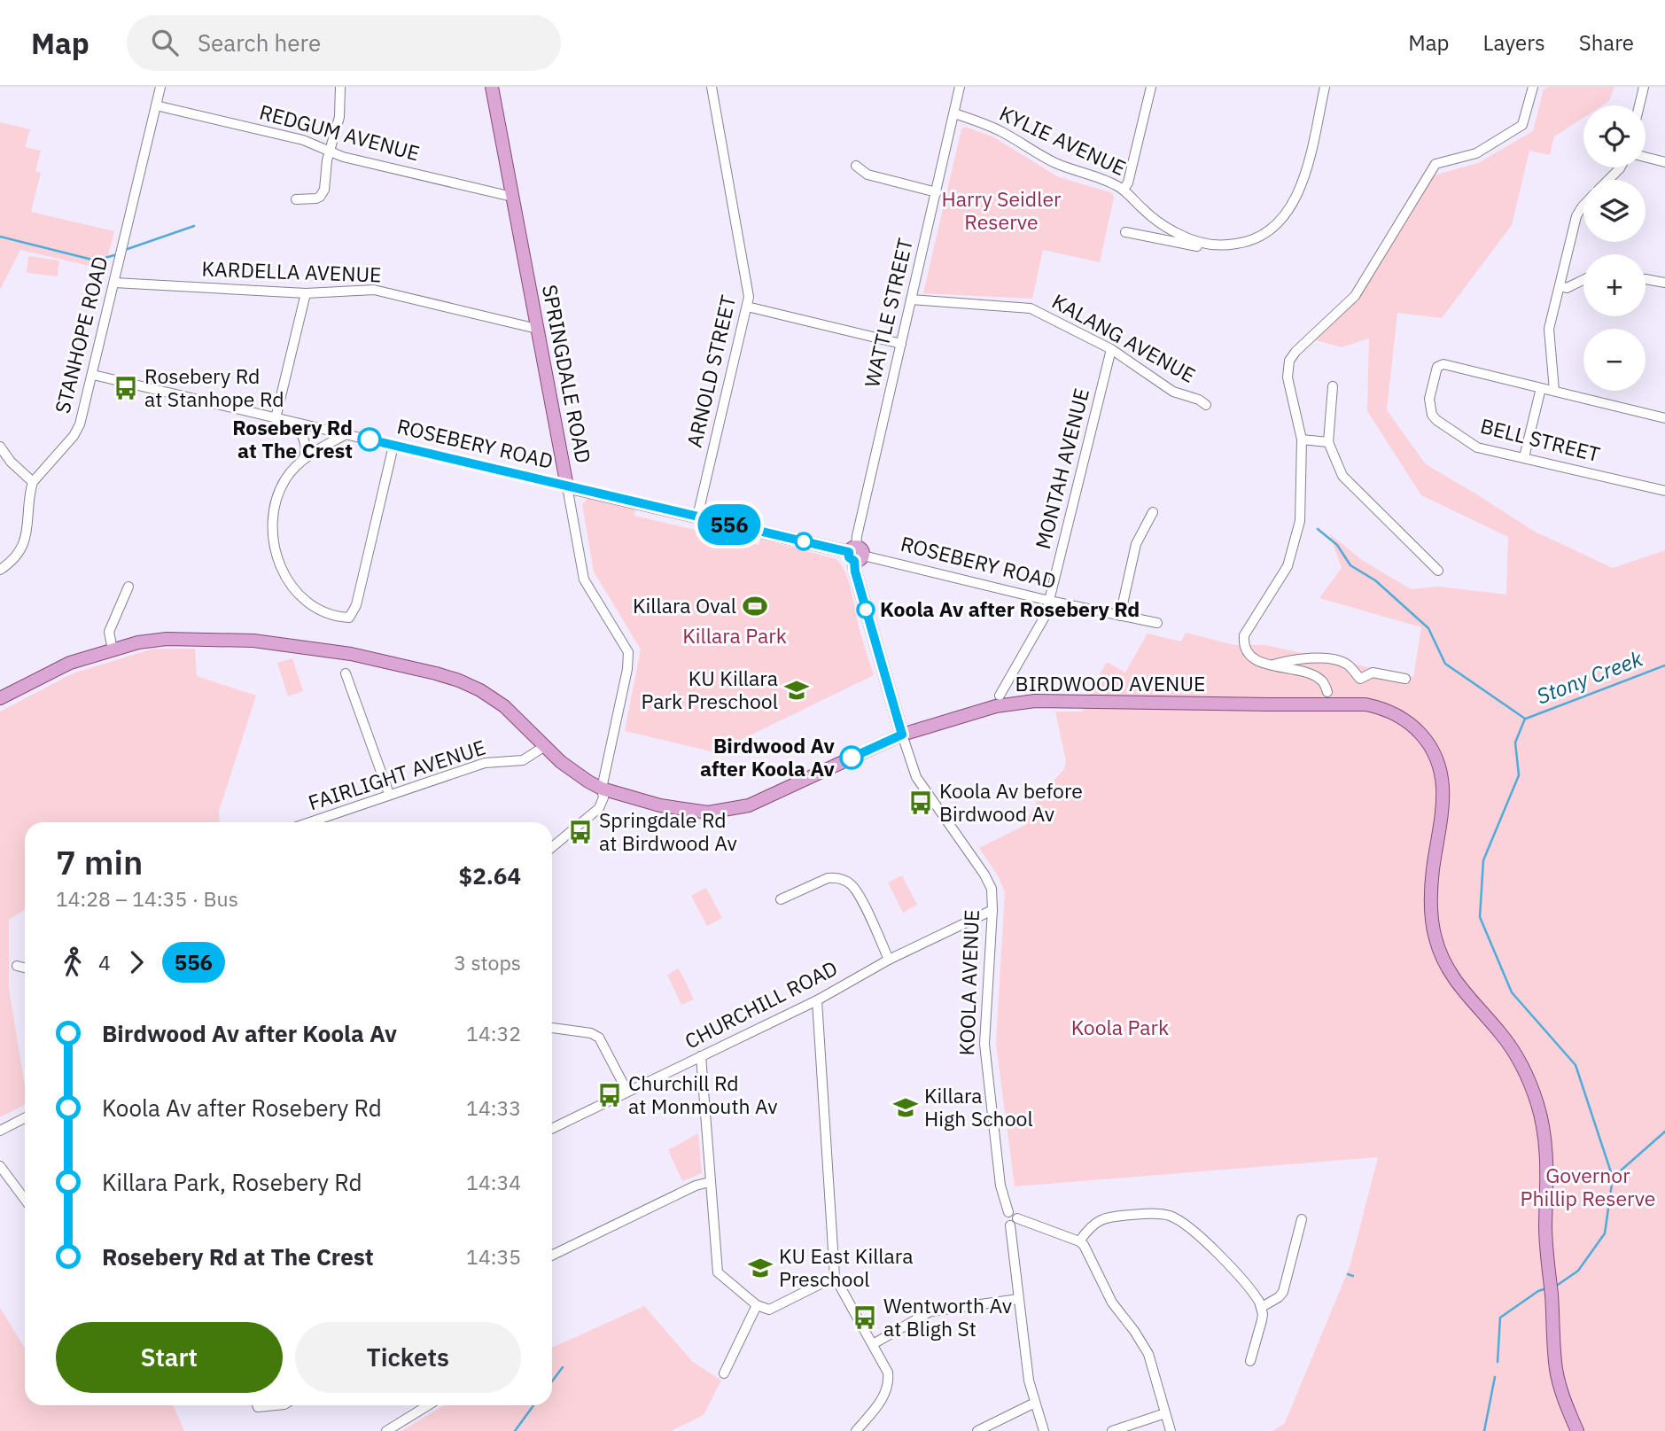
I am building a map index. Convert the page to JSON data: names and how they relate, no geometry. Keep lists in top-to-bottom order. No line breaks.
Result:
{"streets":{"main road":["SPRINGDALE ROAD","ROSEBERY ROAD","BIRDWOOD AVENUE","KOOLA AVENUE"],"street":["REDGUM AVENUE","KYLIE AVENUE","KARDELLA AVENUE","WATTLE STREET","STANHOPE ROAD","KALANG AVENUE","ARNOLD STREET","BELL STREET","MONTAH AVENUE","FAIRLIGHT AVENUE","CHURCHILL ROAD"]},"crossings":[["REDGUM AVENUE","STANHOPE ROAD"],["REDGUM AVENUE","SPRINGDALE ROAD"],["KYLIE AVENUE","WATTLE STREET"],["KARDELLA AVENUE","STANHOPE ROAD"],["KARDELLA AVENUE","SPRINGDALE ROAD"],["WATTLE STREET","KALANG AVENUE"],["WATTLE STREET","ROSEBERY ROAD"],["WATTLE STREET","KOOLA AVENUE"],["STANHOPE ROAD","ROSEBERY ROAD"],["KALANG AVENUE","MONTAH AVENUE"],["ARNOLD STREET","ROSEBERY ROAD"],["SPRINGDALE ROAD","ROSEBERY ROAD"],["SPRINGDALE ROAD","BIRDWOOD AVENUE"],["ROSEBERY ROAD","MONTAH AVENUE"],["ROSEBERY ROAD","KOOLA AVENUE"],["BIRDWOOD AVENUE","FAIRLIGHT AVENUE"],["BIRDWOOD AVENUE","KOOLA AVENUE"],["KOOLA AVENUE","CHURCHILL ROAD"]],"water":["Stony Creek"],"parks":["Harry Seidler Reserve","Killara Park","Koola Park","Governor Phillip Reserve"],"places":{"bus stop":["Rosebery Rd at Stanhope Rd","Koola Av before Birdwood Av","Springdale Rd at Birdwood Av","Churchill Rd at Monmouth Av","Wentworth Av at Bligh St"],"other":["Rosebery Rd at The Crest","Koola Av after Rosebery Rd","Birdwood Av after Koola Av"],"sports":["Killara Oval"],"school or university":["KU Killara Park Preschool","Killara High School","KU East Killara Preschool"]},"lines":["bus line 556"],"page":{"header":"Map","search":"Search here","nav":["Map","Layers","Share"],"on_map":"556","map_buttons":["+","−"],"heading":["7 min","14:28 – 14:35 · Bus","$2.64"],"legs":["4","556","3 stops"],"list":[{"name":"Birdwood Av after Koola Av","value":"14:32"},{"name":"Koola Av after Rosebery Rd","value":"14:33"},{"name":"Killara Park, Rosebery Rd","value":"14:34"},{"name":"Rosebery Rd at The Crest","value":"14:35"}],"buttons":["Start","Tickets"]}}
